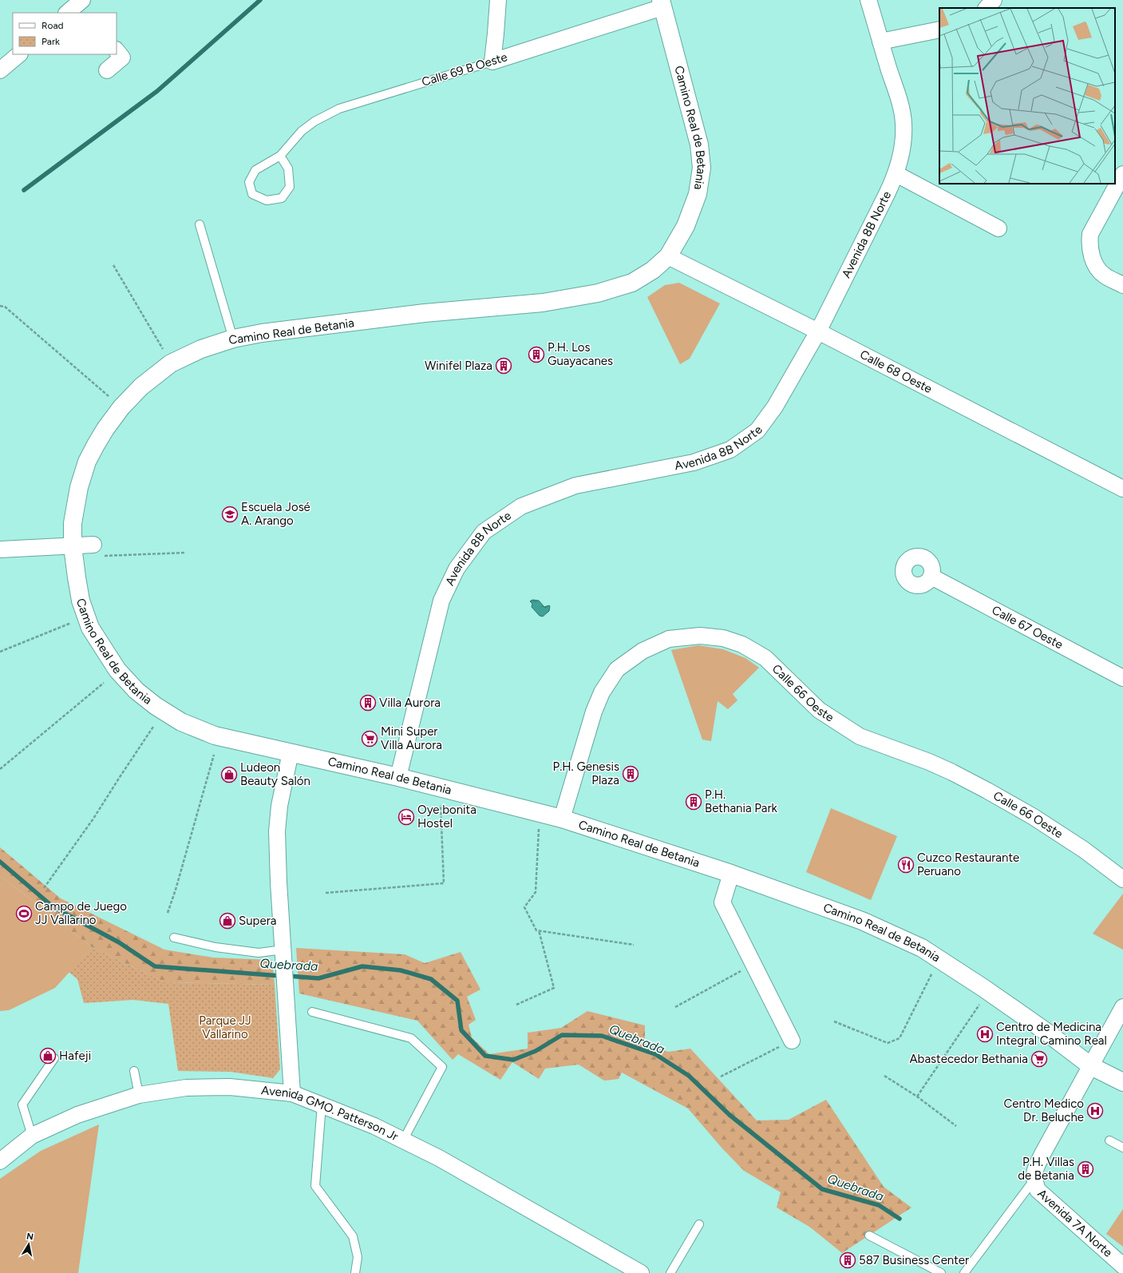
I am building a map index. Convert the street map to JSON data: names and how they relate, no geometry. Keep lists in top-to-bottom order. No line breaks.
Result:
{"streets":{"street":["Calle 69 B Oeste","Camino Real de Betania","Avenida 8B Norte","Calle 68 Oeste","Calle 67 Oeste","Calle 66 Oeste","Avenida GMO. Patterson Jr","Avenida 7A Norte"]},"crossings":[["Calle 69 B Oeste","Camino Real de Betania"],["Camino Real de Betania","Avenida 8B Norte"],["Camino Real de Betania","Calle 68 Oeste"],["Camino Real de Betania","Calle 66 Oeste"],["Camino Real de Betania","Avenida 7A Norte"],["Avenida 8B Norte","Calle 68 Oeste"]],"water":["Quebrada"],"parks":["Parque JJ Vallarino"],"places":{"building":["P.H. Los Guayacanes","Winifel Plaza","Villa Aurora","P.H. Genesis Plaza","P.H. Bethania Park","P.H. Villas de Betania","587 Business Center"],"school or university":["Escuela José A. Arango"],"supermarket":["Mini Super Villa Aurora","Abastecedor Bethania"],"shop":["Ludeon Beauty Salón","Supera","Hafeji"],"hotel":["Oye bonita Hostel"],"restaurant":["Cuzco Restaurante Peruano"],"sports":["Campo de Juego JJ Vallarino"],"hospital":["Centro de Medicina Integral Camino Real","Centro Medico Dr. Beluche"]},"legend":["Road","Park"],"north":"top"}
